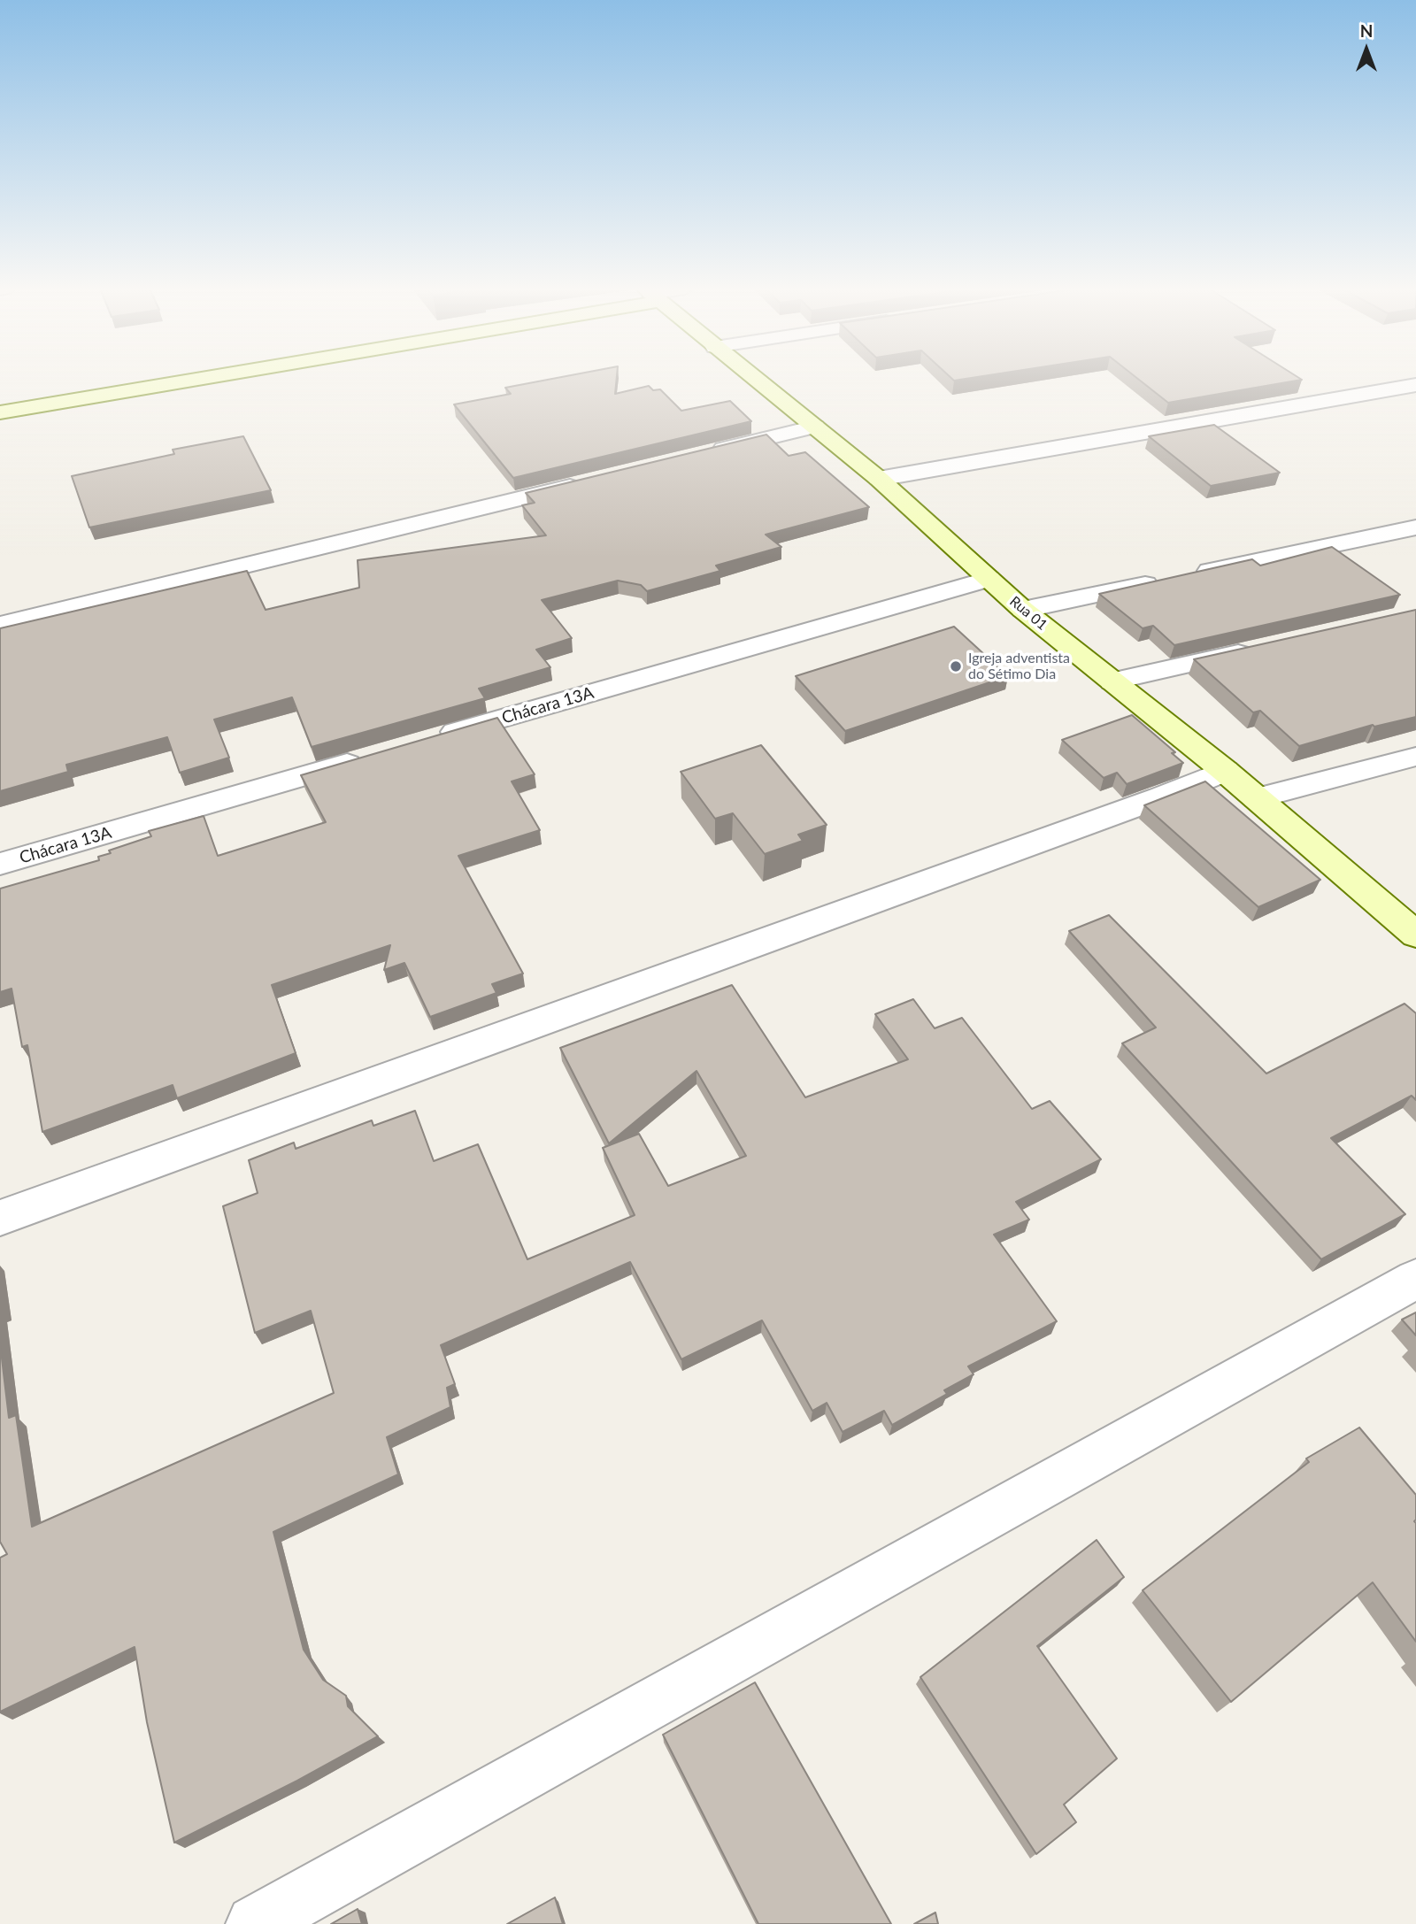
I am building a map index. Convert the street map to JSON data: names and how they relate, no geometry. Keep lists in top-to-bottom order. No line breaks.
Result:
{"streets":{"street":["Rua 01","Chácara 13A"]},"crossings":[["Rua 01","Chácara 13A"]],"places":["Igreja adventista do Sétimo Dia"],"north":"top"}
